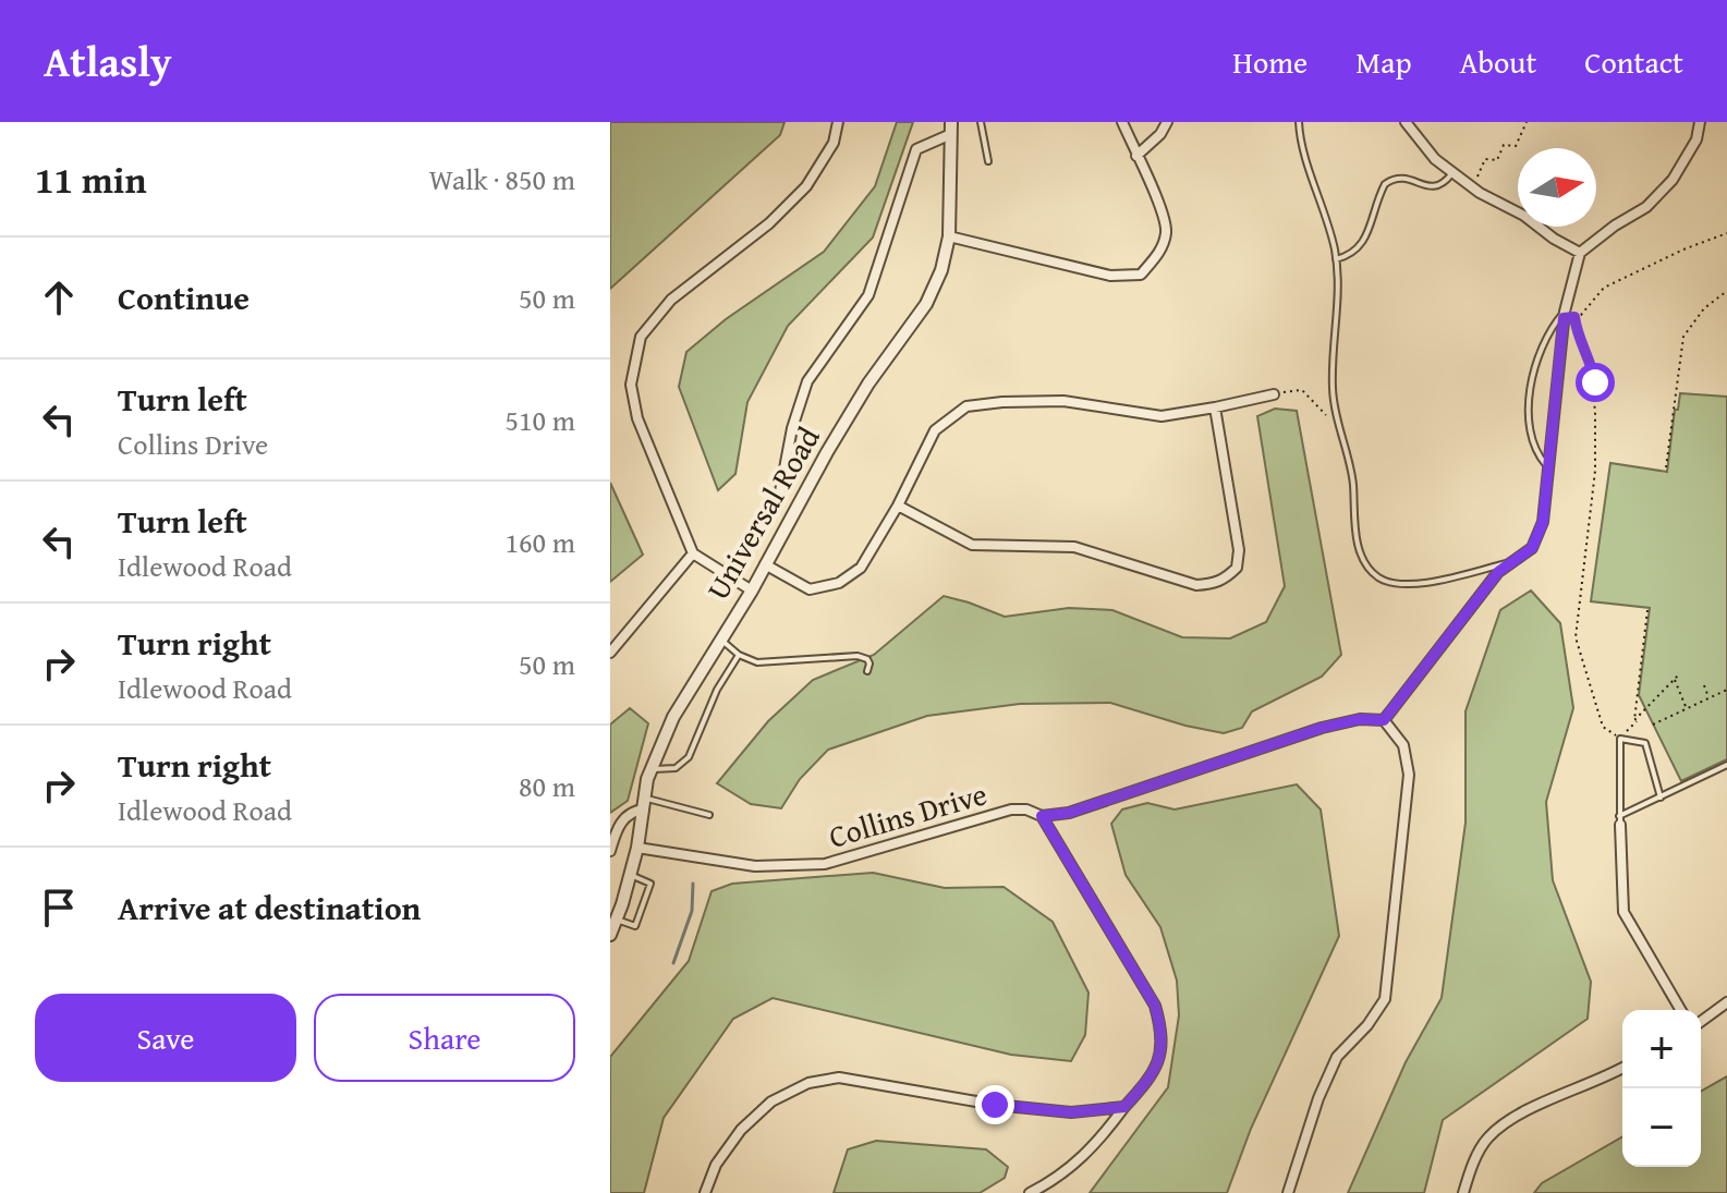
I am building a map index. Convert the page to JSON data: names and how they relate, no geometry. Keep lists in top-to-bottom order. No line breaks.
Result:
{"streets":{"street":["Universal Road","Collins Drive"]},"crossings":[["Universal Road","Collins Drive"]],"north":"right","page":{"header":"Atlasly","nav":["Home","Map","About","Contact"],"heading":["11 min","Walk · 850 m"],"list":[["Continue","50 m"],["Turn left","Collins Drive","510 m"],["Turn left","Idlewood Road","160 m"],["Turn right","Idlewood Road","50 m"],["Turn right","Idlewood Road","80 m"],"Arrive at destination"],"buttons":["Save","Share"],"map_buttons":["+","−"]}}
